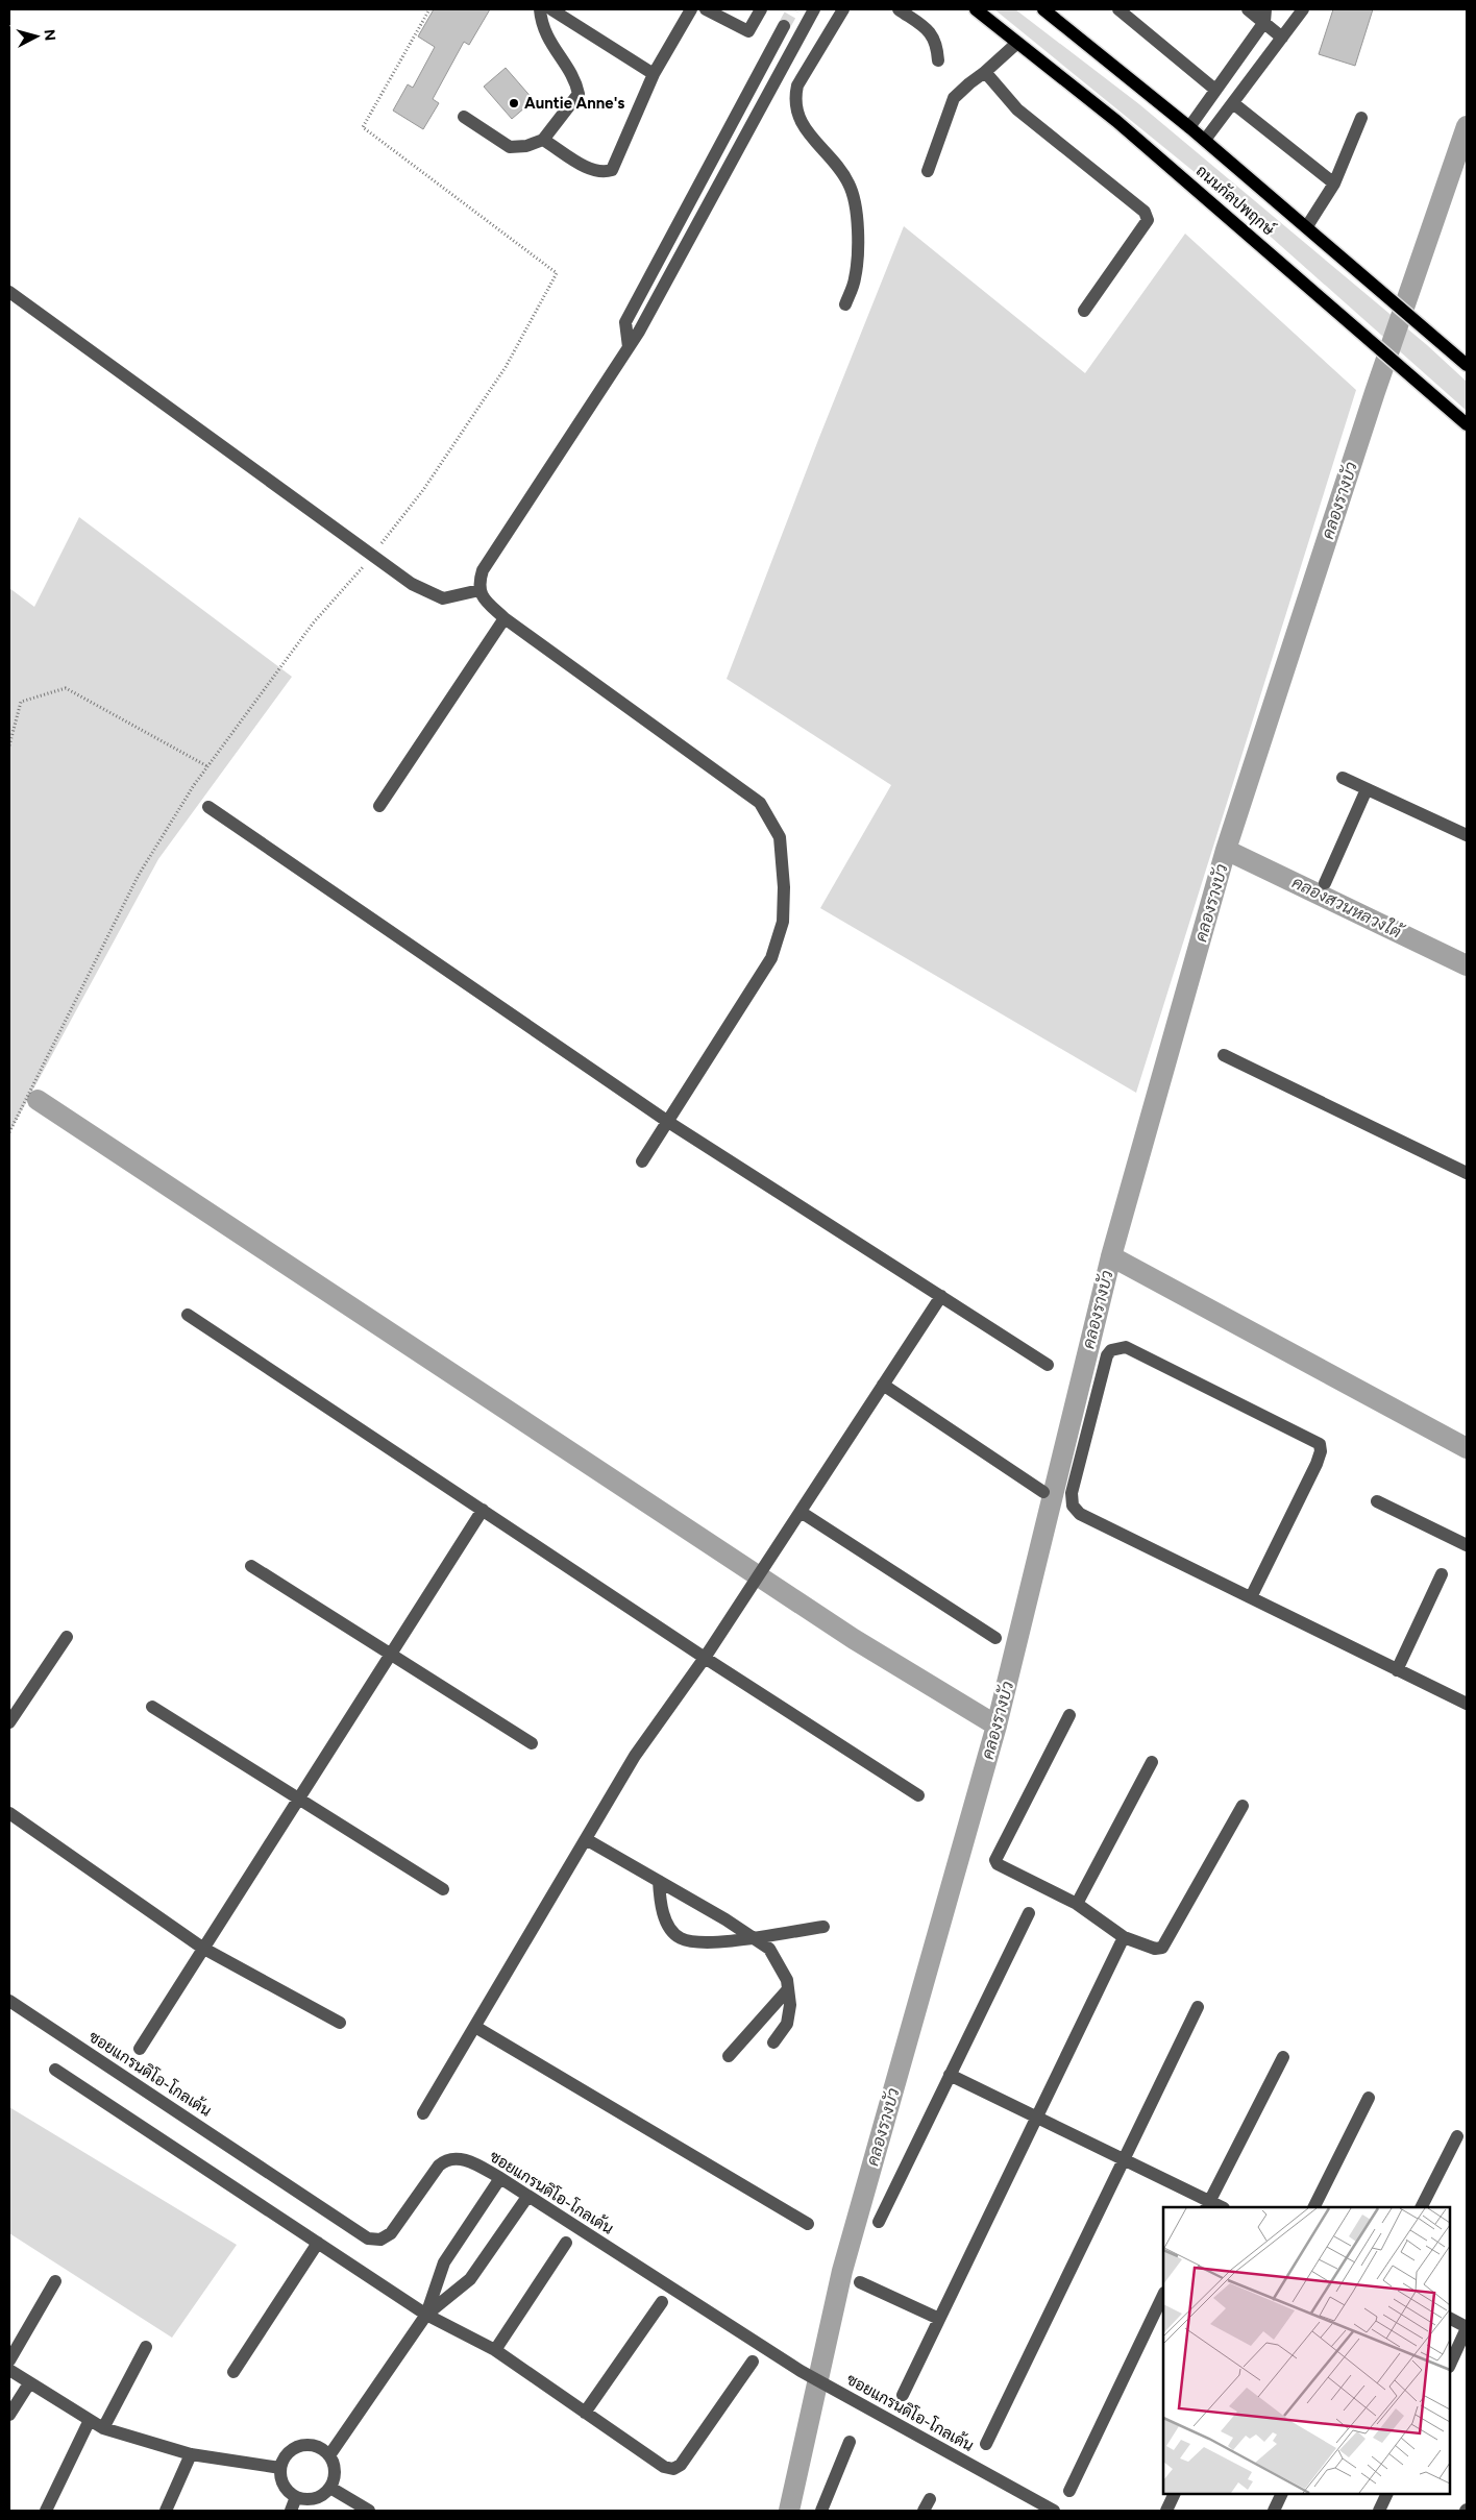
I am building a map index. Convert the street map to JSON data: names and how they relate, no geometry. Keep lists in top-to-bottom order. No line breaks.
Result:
{"streets":{"main road":["ถนนกัลปพฤกษ์"],"street":["ซอยแกรนดิโอ-โกลเด้น"]},"water":["คลองรางบัว","คลองสวนหลวงใต้"],"places":["Auntie Anne's"],"north":"right"}
